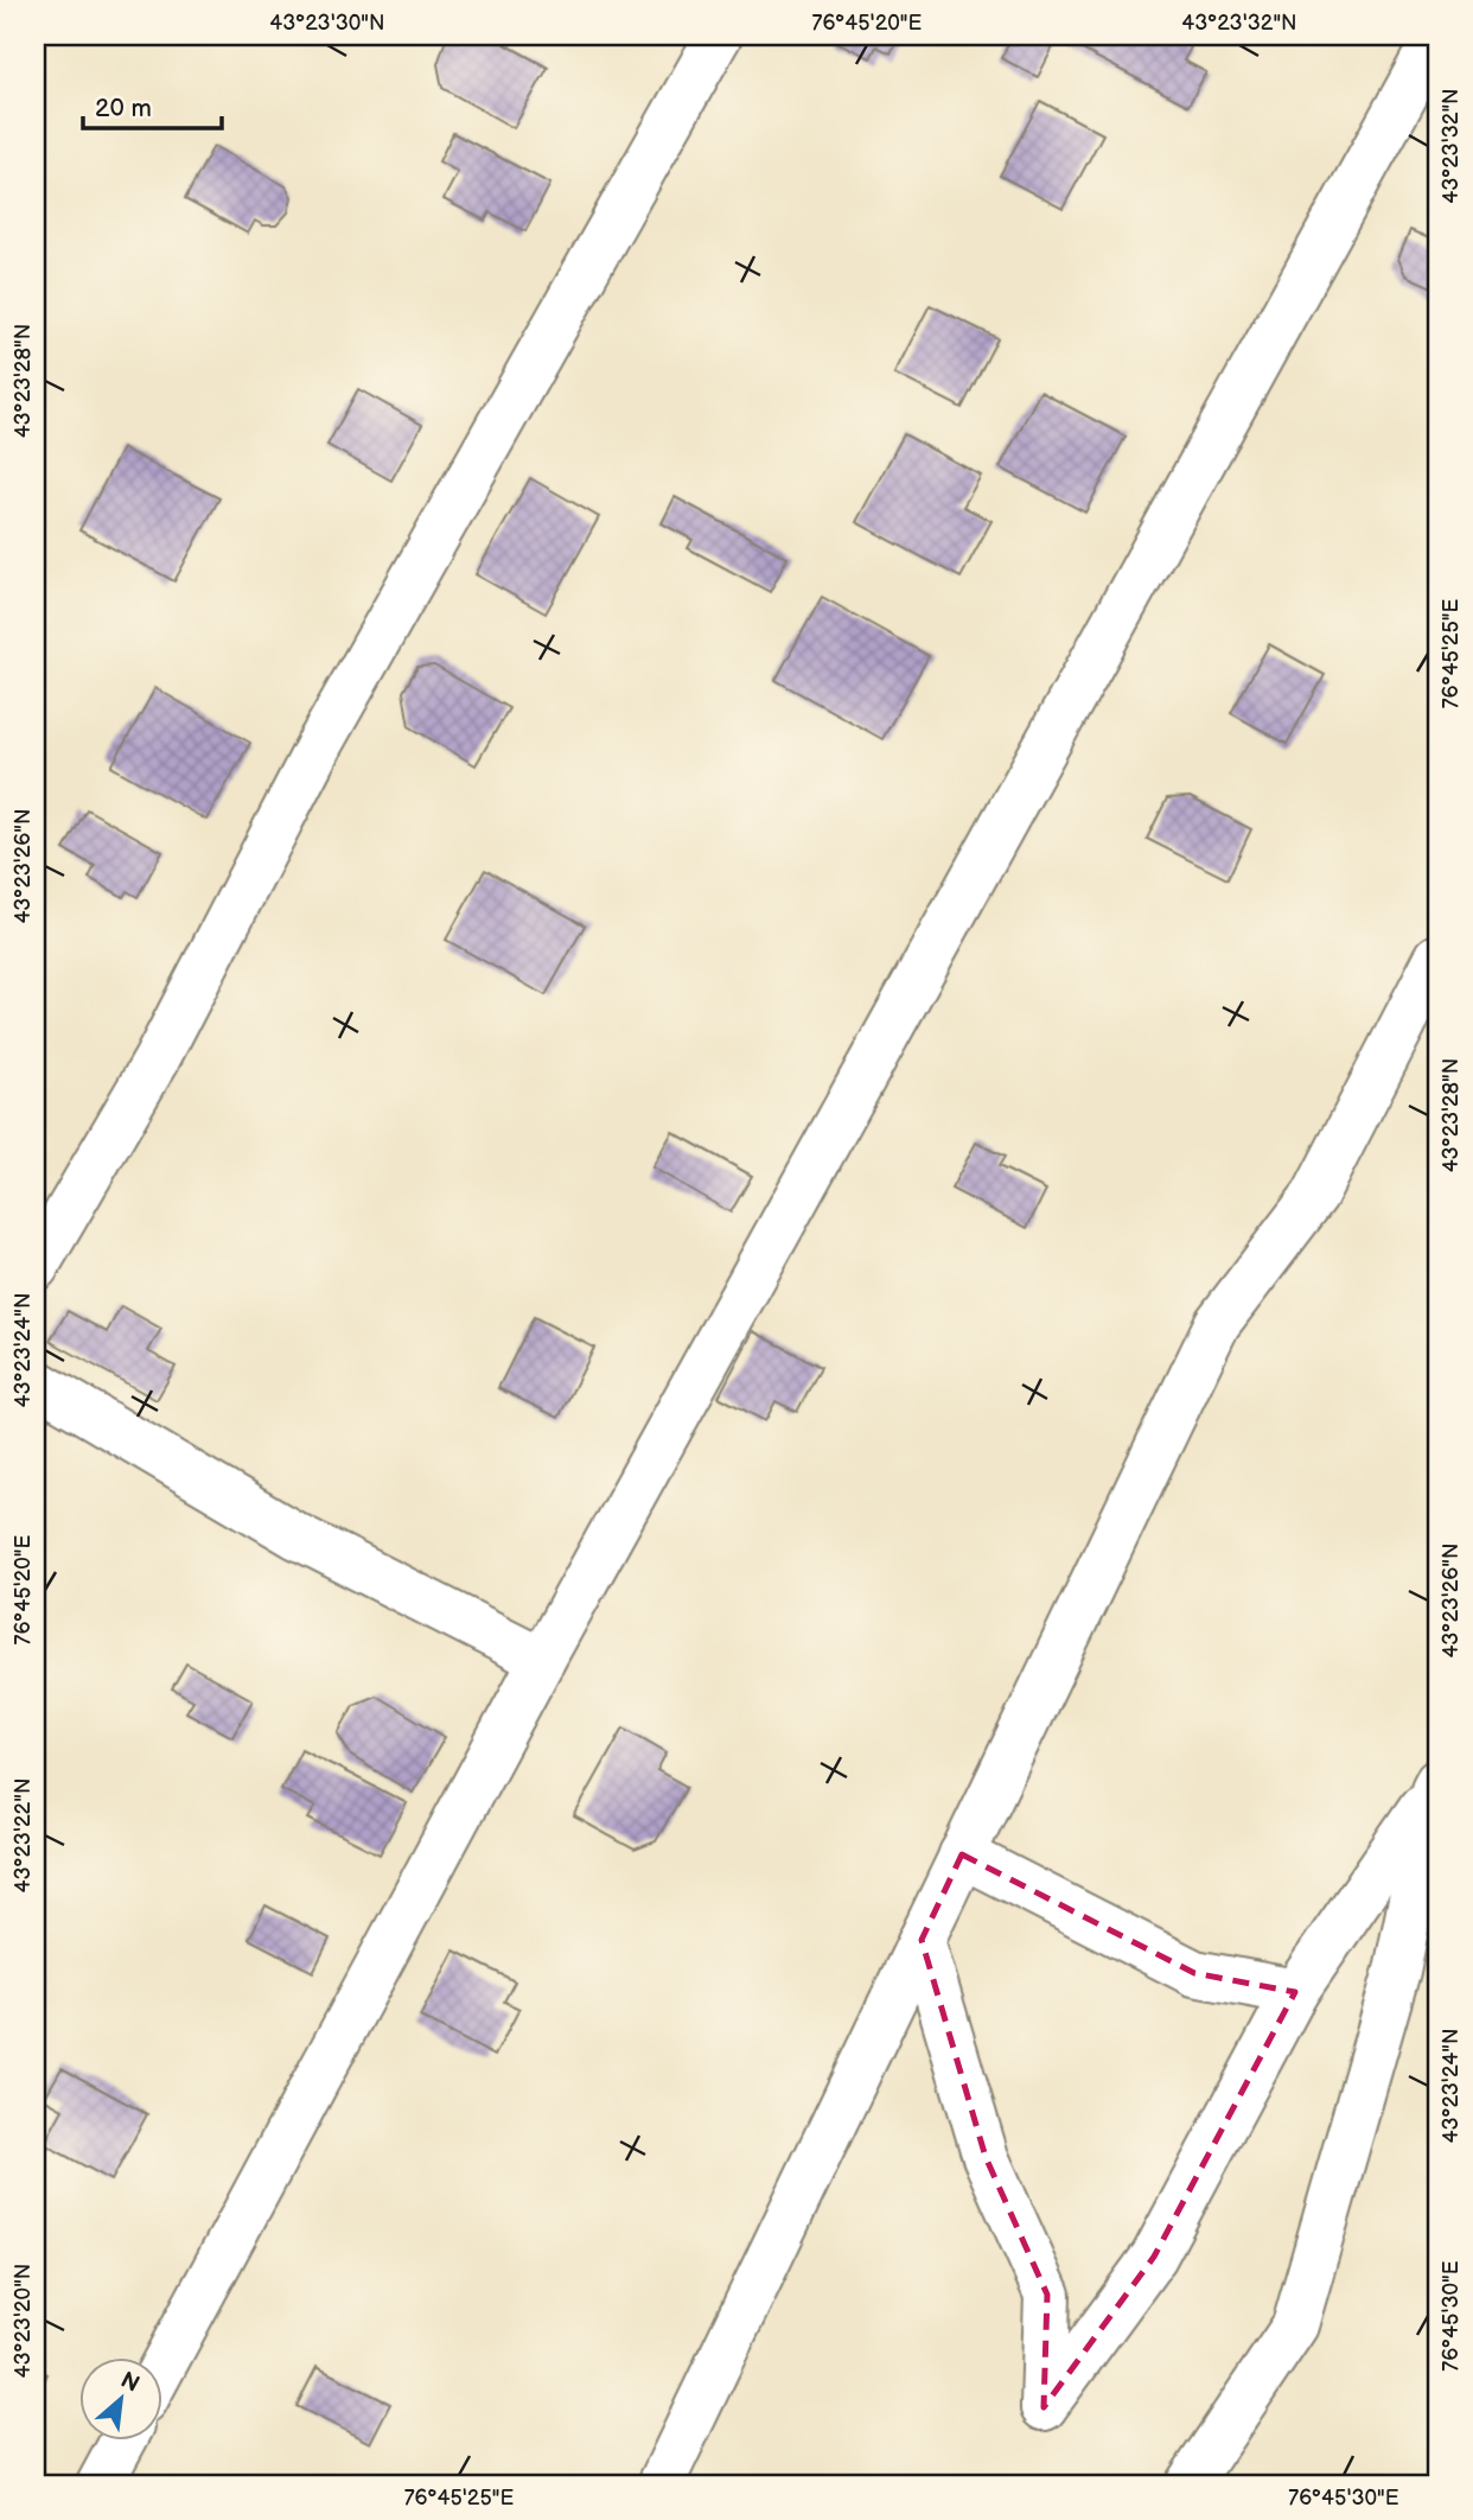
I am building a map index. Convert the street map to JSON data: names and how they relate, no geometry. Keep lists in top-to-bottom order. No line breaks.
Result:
{"scale_bar":"20 m","north":"top right","coordinates":["43°23'30\"N","76°45'20\"E","43°23'32\"N","43°23'28\"N","76°45'25\"E","43°23'26\"N","43°23'24\"N","43°23'22\"N","76°45'30\"E","43°23'20\"N"]}
